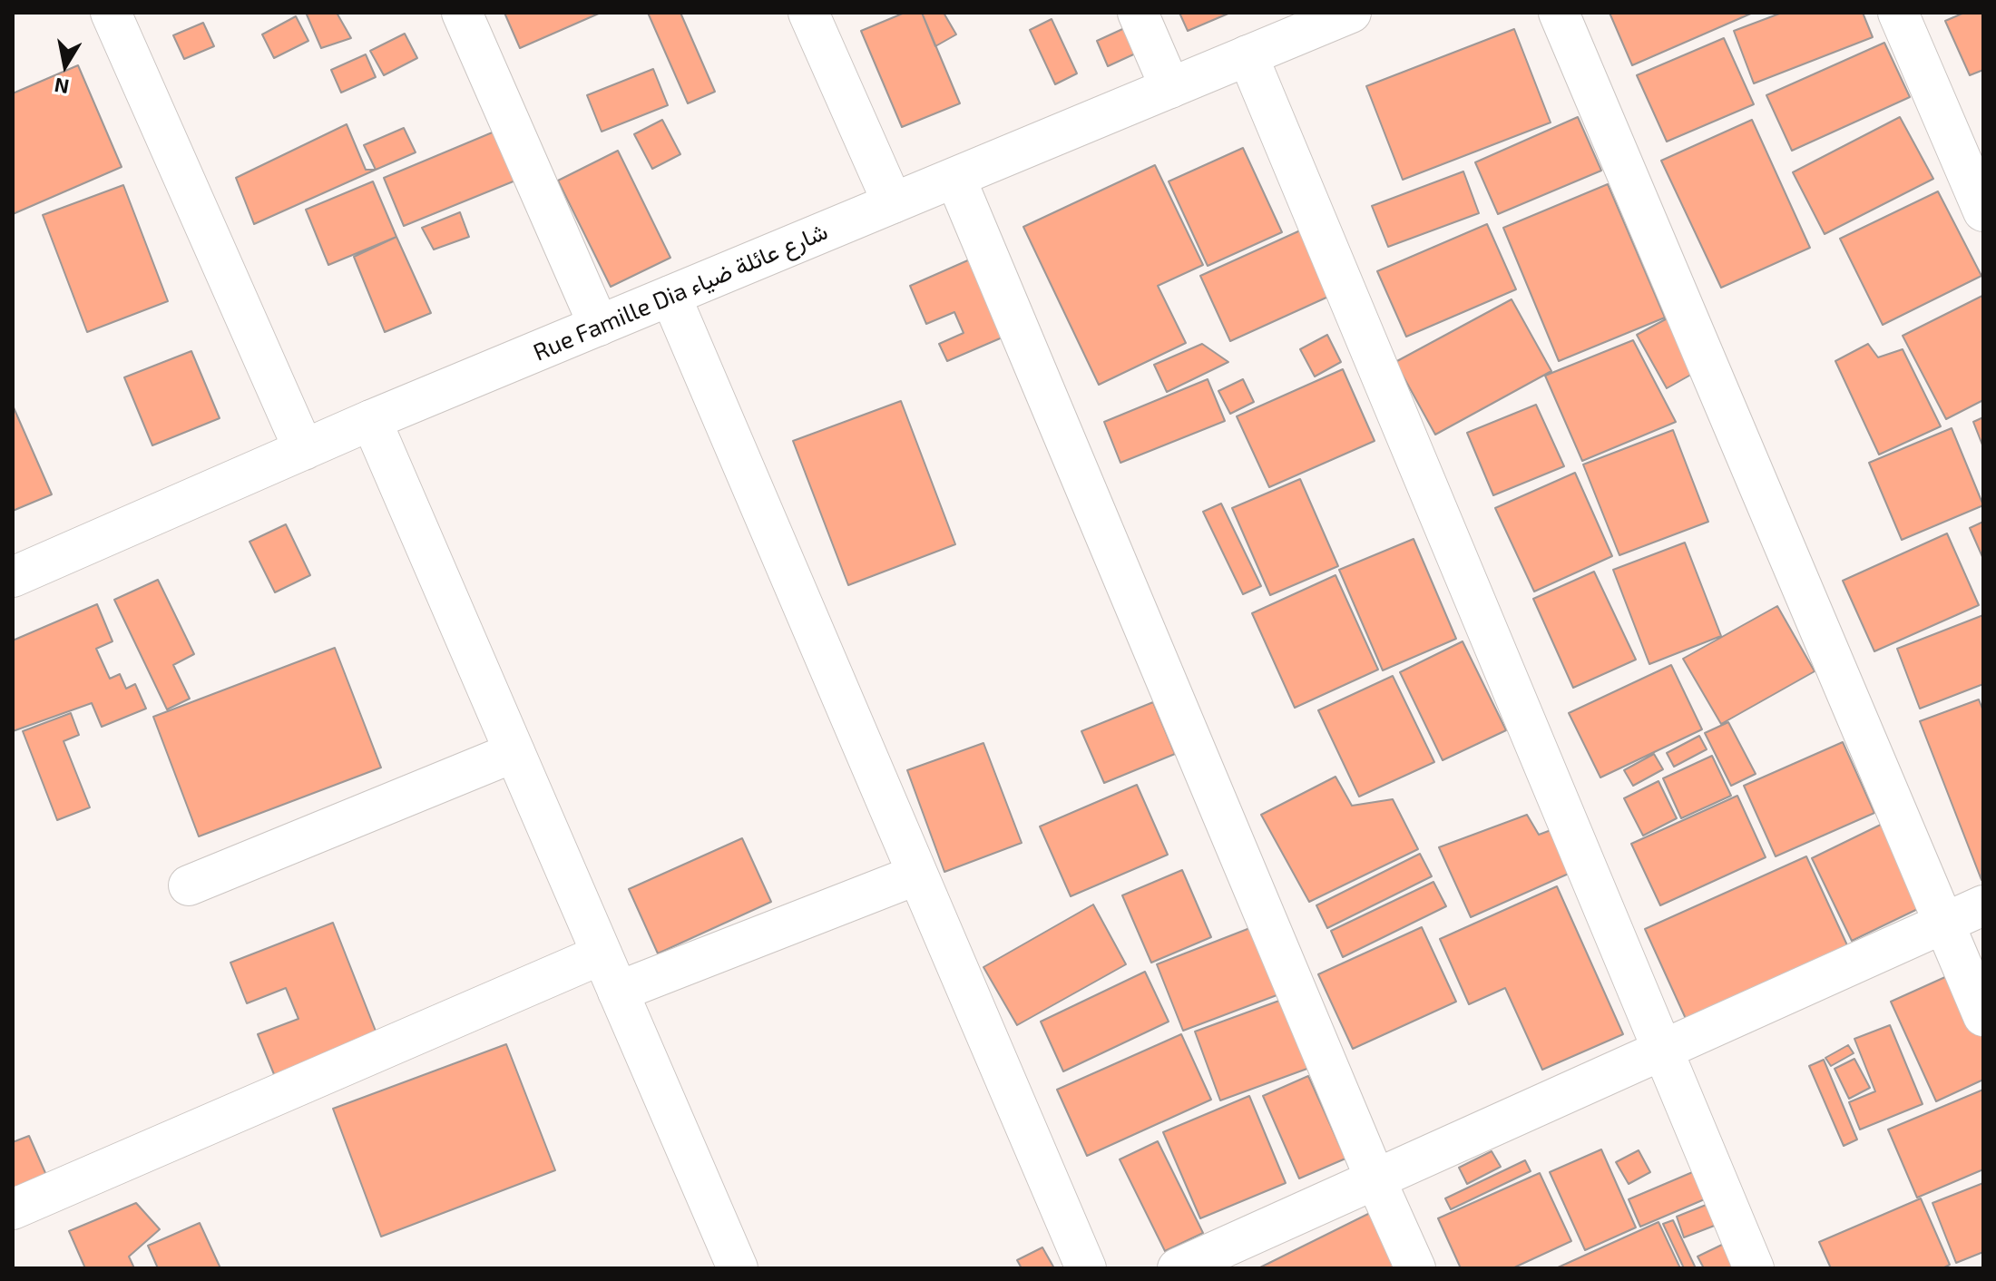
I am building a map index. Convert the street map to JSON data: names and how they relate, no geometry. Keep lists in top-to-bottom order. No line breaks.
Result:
{"streets":{"street":["Rue Famille Dia شارع عائلة ضياء"]},"north":"bottom"}
